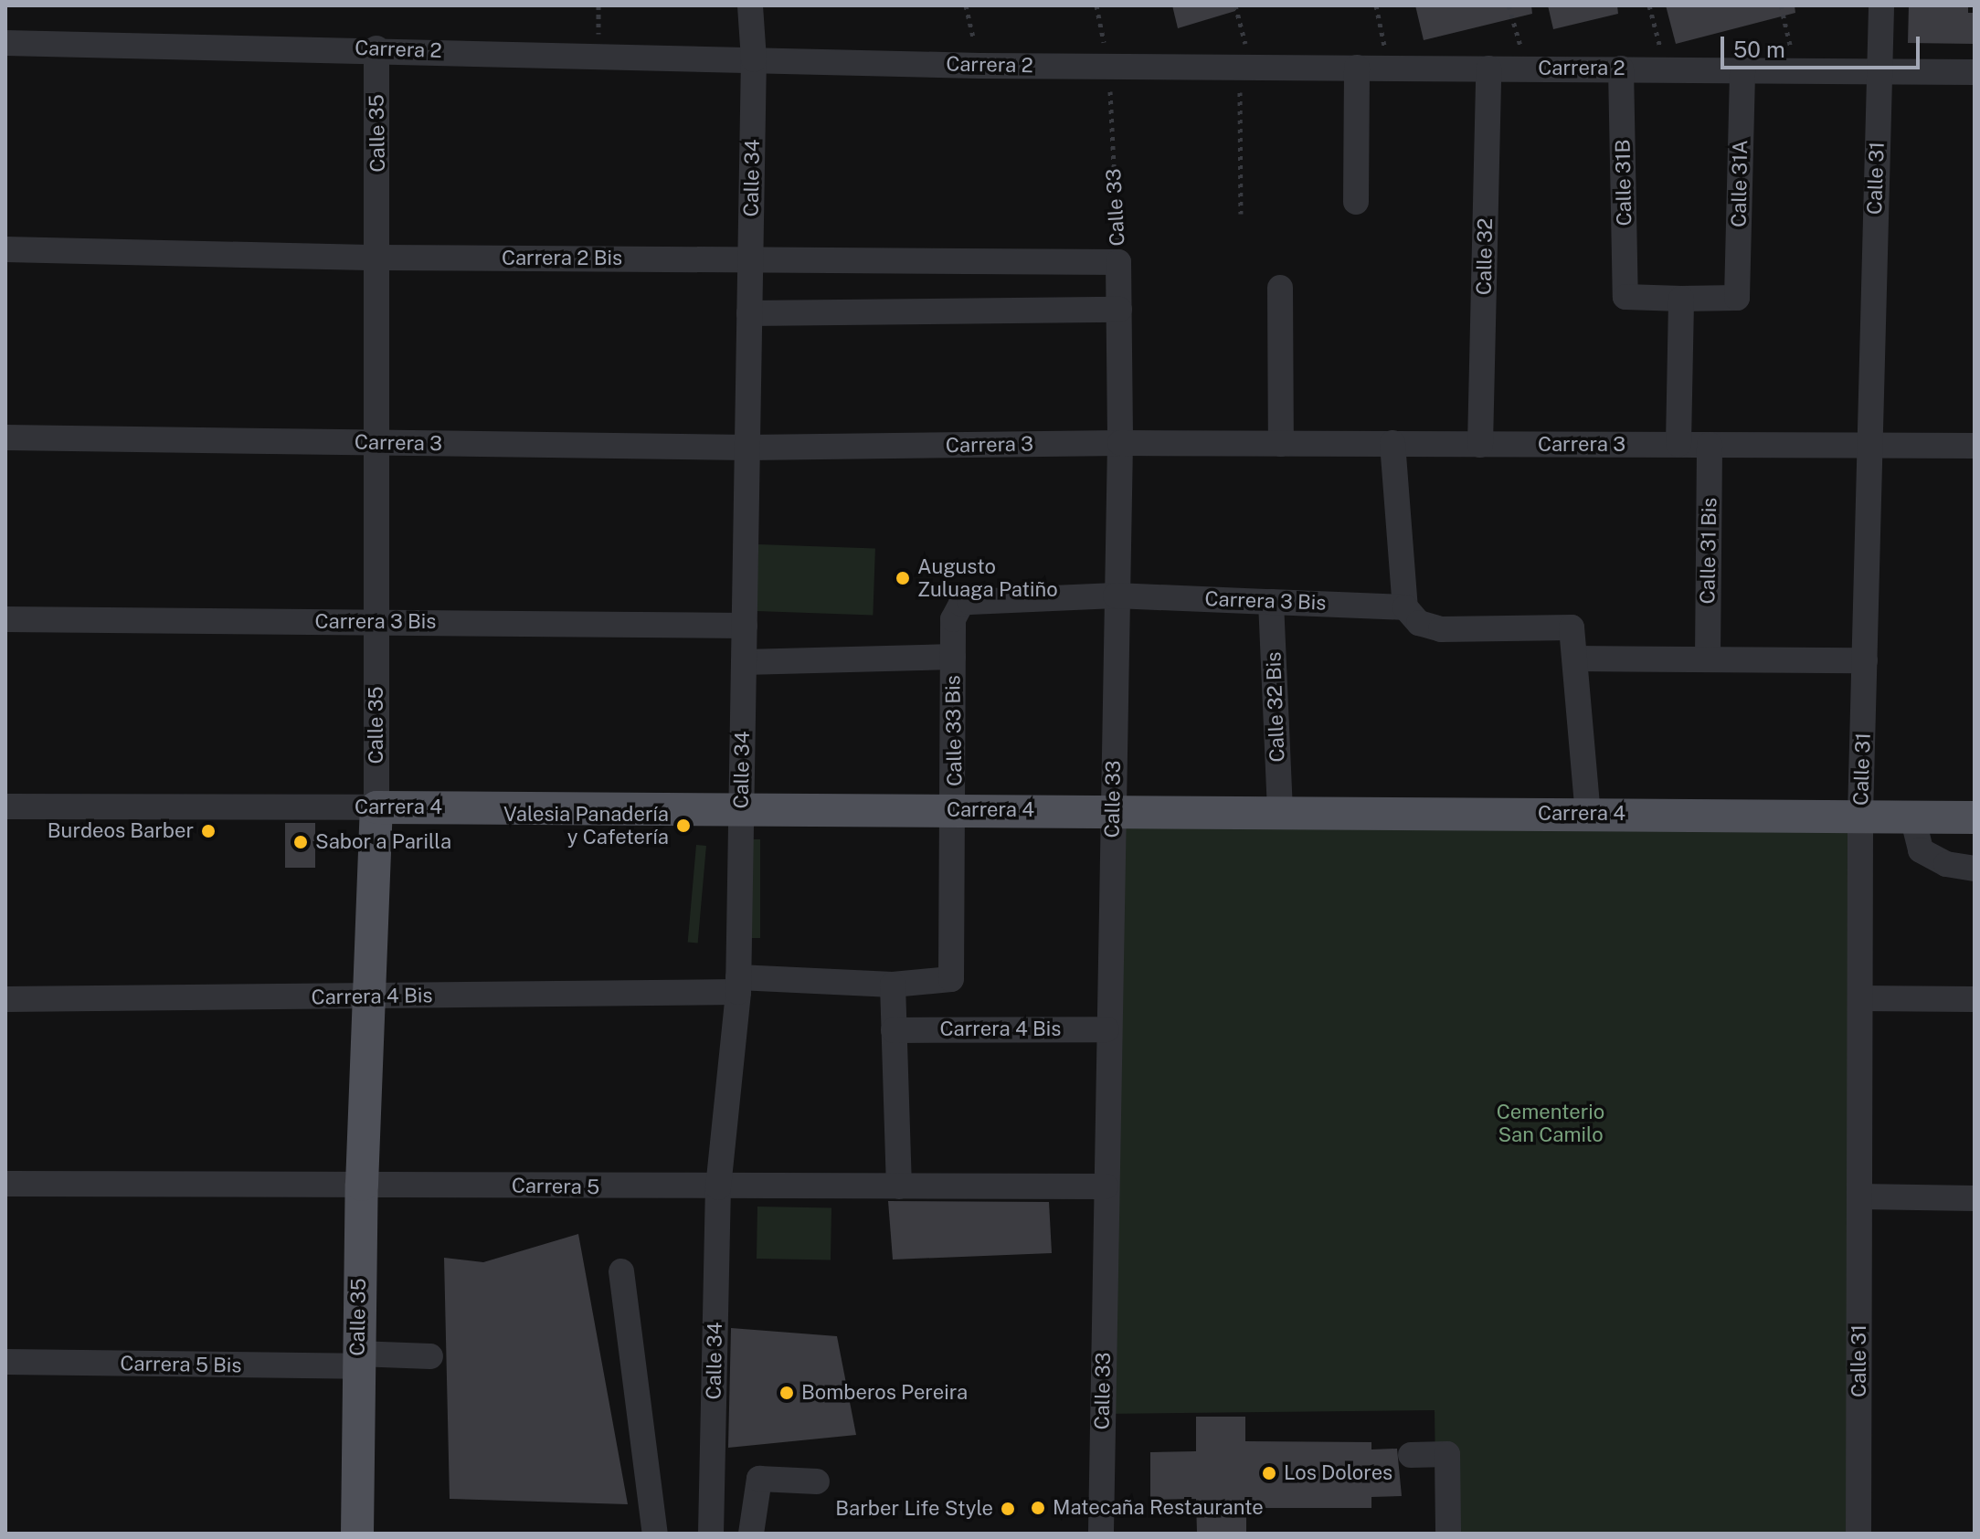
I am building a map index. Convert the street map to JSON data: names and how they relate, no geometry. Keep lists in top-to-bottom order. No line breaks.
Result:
{"streets":{"main road":["Calle 35","Carrera 4"],"street":["Carrera 2","Calle 34","Calle 31","Calle 31B","Calle 31A","Calle 33","Calle 32","Carrera 2 Bis","Carrera 3","Calle 31 Bis","Carrera 3 Bis","Calle 32 Bis","Calle 33 Bis","Carrera 4 Bis","Carrera 5","Carrera 5 Bis"]},"crossings":[["Carrera 2","Calle 35"],["Carrera 2","Calle 34"],["Carrera 2","Calle 31"],["Carrera 2","Calle 31B"],["Carrera 2","Calle 31A"],["Carrera 2","Calle 33"],["Carrera 2","Calle 32"],["Calle 35","Carrera 2 Bis"],["Calle 35","Carrera 3"],["Calle 35","Carrera 3 Bis"],["Calle 35","Carrera 4"],["Calle 35","Carrera 4 Bis"],["Calle 35","Carrera 5"],["Calle 35","Carrera 5 Bis"],["Calle 34","Carrera 2 Bis"],["Calle 34","Carrera 3"],["Calle 34","Carrera 3 Bis"],["Calle 34","Carrera 4"],["Calle 34","Carrera 4 Bis"],["Calle 34","Carrera 5"],["Calle 31","Carrera 3"],["Calle 31","Carrera 4"],["Calle 31B","Calle 31A"],["Calle 33","Carrera 2 Bis"],["Calle 33","Carrera 3"],["Calle 33","Carrera 3 Bis"],["Calle 33","Carrera 4"],["Calle 33","Carrera 4 Bis"],["Calle 33","Carrera 5"],["Calle 32","Carrera 3"],["Carrera 3","Calle 31 Bis"],["Carrera 3 Bis","Calle 32 Bis"],["Carrera 3 Bis","Calle 33 Bis"],["Calle 32 Bis","Carrera 4"],["Calle 33 Bis","Carrera 4"]],"parks":["Cementerio San Camilo"],"places":["Augusto Zuluaga Patiño","Valesia Panadería y Cafetería","Burdeos Barber","Sabor a Parilla","Bomberos Pereira","Los Dolores","Matecaña Restaurante","Barber Life Style"],"scale_bar":"50 m"}
